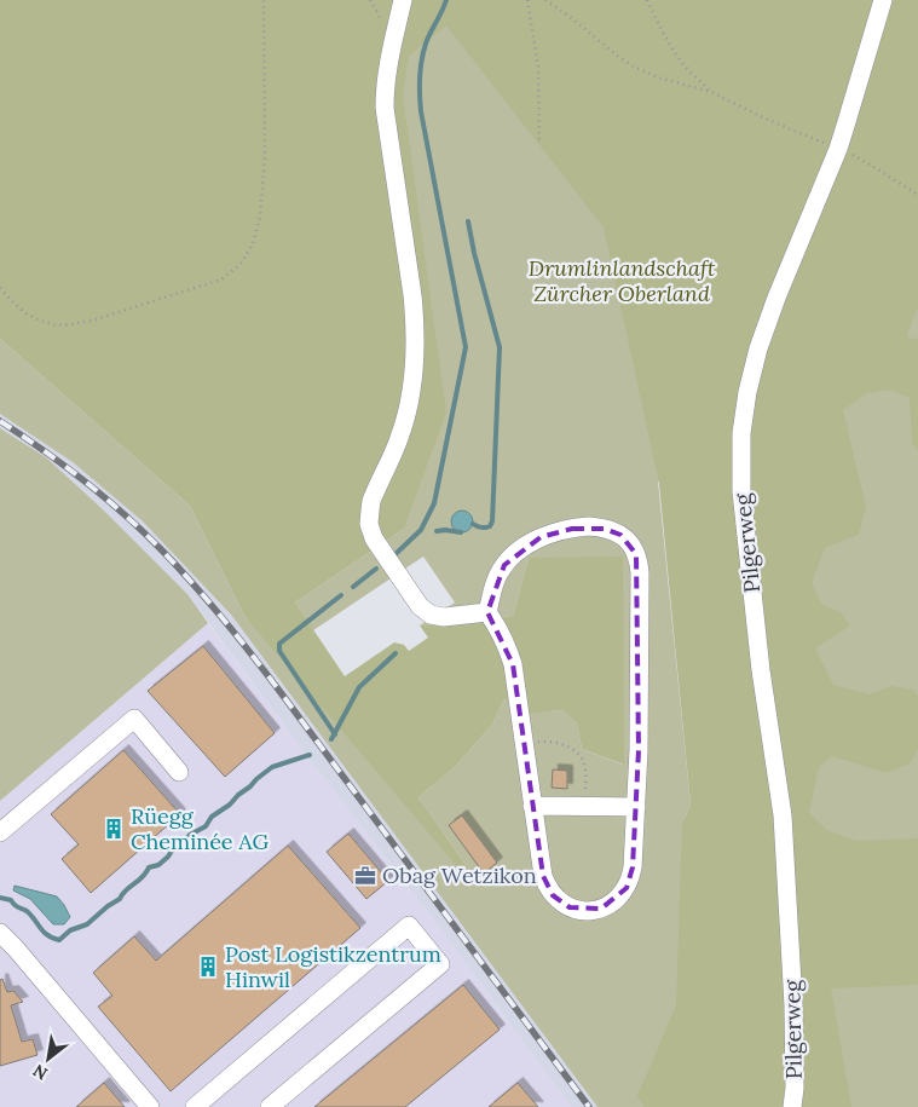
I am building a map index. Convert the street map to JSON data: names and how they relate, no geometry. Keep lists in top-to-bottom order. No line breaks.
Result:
{"streets":{"street":["Pilgerweg"]},"parks":["Drumlinlandschaft Zürcher Oberland"],"places":{"building":["Rüegg Cheminée AG","Post Logistikzentrum Hinwil"],"office":["Obag Wetzikon"]},"north":"bottom left"}
